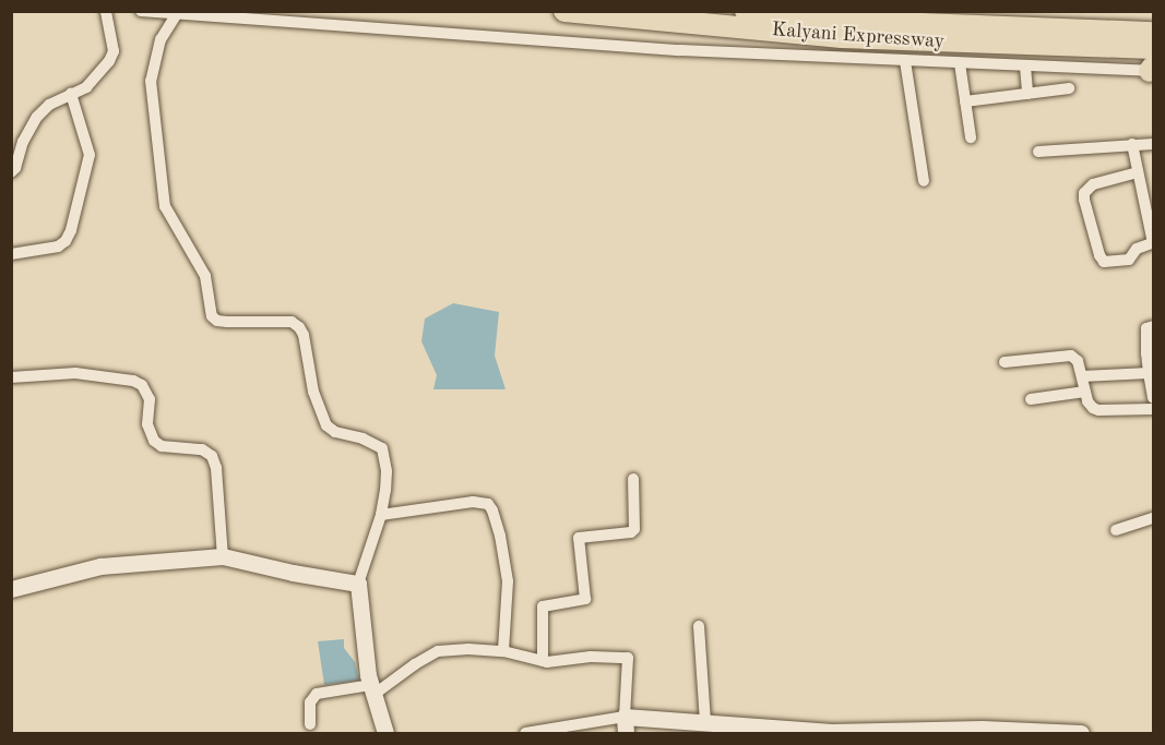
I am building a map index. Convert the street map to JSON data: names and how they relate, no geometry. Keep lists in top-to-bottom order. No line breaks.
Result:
{"streets":{"highway":["Kalyani Expressway"]}}
